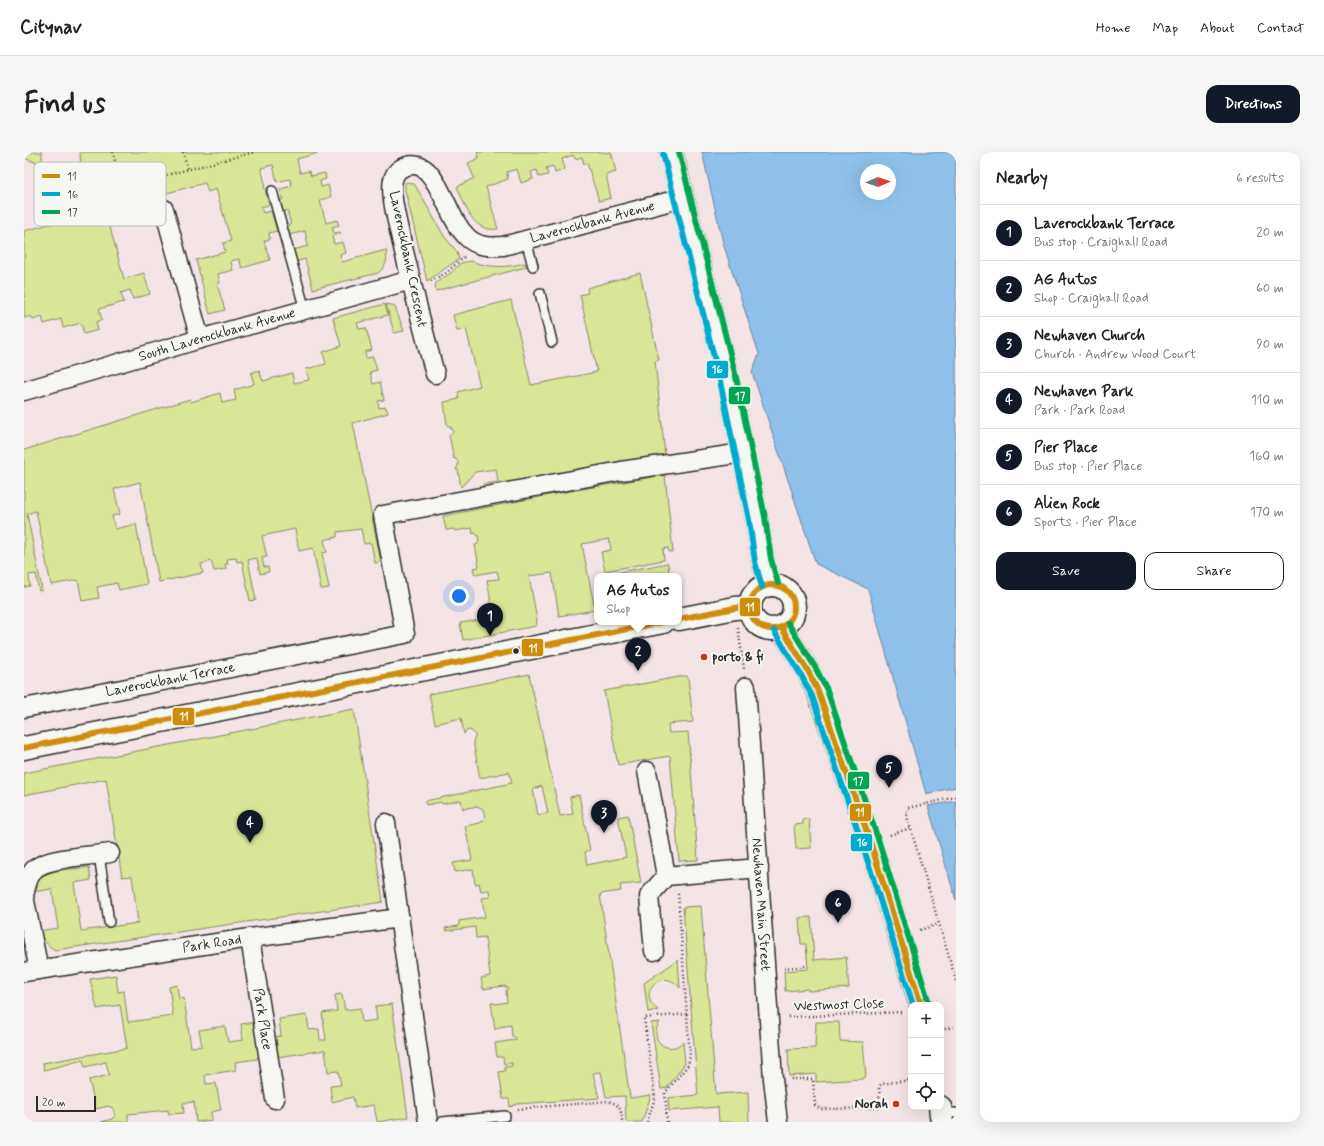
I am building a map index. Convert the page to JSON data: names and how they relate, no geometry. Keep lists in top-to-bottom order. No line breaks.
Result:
{"streets":{"street":["Laverockbank Avenue","Laverockbank Crescent","South Laverockbank Avenue","Laverockbank Terrace","Newhaven Main Street","Park Road","Park Place"],"path":["Westmost Close"]},"crossings":[["Laverockbank Avenue","Laverockbank Crescent"],["Laverockbank Crescent","South Laverockbank Avenue"],["Newhaven Main Street","Westmost Close"],["Park Road","Park Place"]],"places":["porto & fi","Norah"],"lines":["transit line 17","transit line 16","transit line 11"],"legend":["11","16","17"],"scale_bar":"20 m","north":"right","page":{"header":"Citynav","nav":["Home","Map","About","Contact"],"buttons":["Directions",["Save","Share"]],"title":"Find us","heading":["Nearby","6 results"],"list":[{"mark":"1","name":"Laverockbank Terrace","note":"Bus stop · Craighall Road","value":"20 m"},{"mark":"2","name":"AG Autos","note":"Shop · Craighall Road","value":"60 m"},{"mark":"3","name":"Newhaven Church","note":"Church · Andrew Wood Court","value":"90 m"},{"mark":"4","name":"Newhaven Park","note":"Park · Park Road","value":"110 m"},{"mark":"5","name":"Pier Place","note":"Bus stop · Pier Place","value":"160 m"},{"mark":"6","name":"Alien Rock","note":"Sports · Pier Place","value":"170 m"}],"popup":["AG Autos","Shop"],"pins":["1","2","5","3","4","6"],"map_buttons":["+","−"],"scale":"20 m"}}
